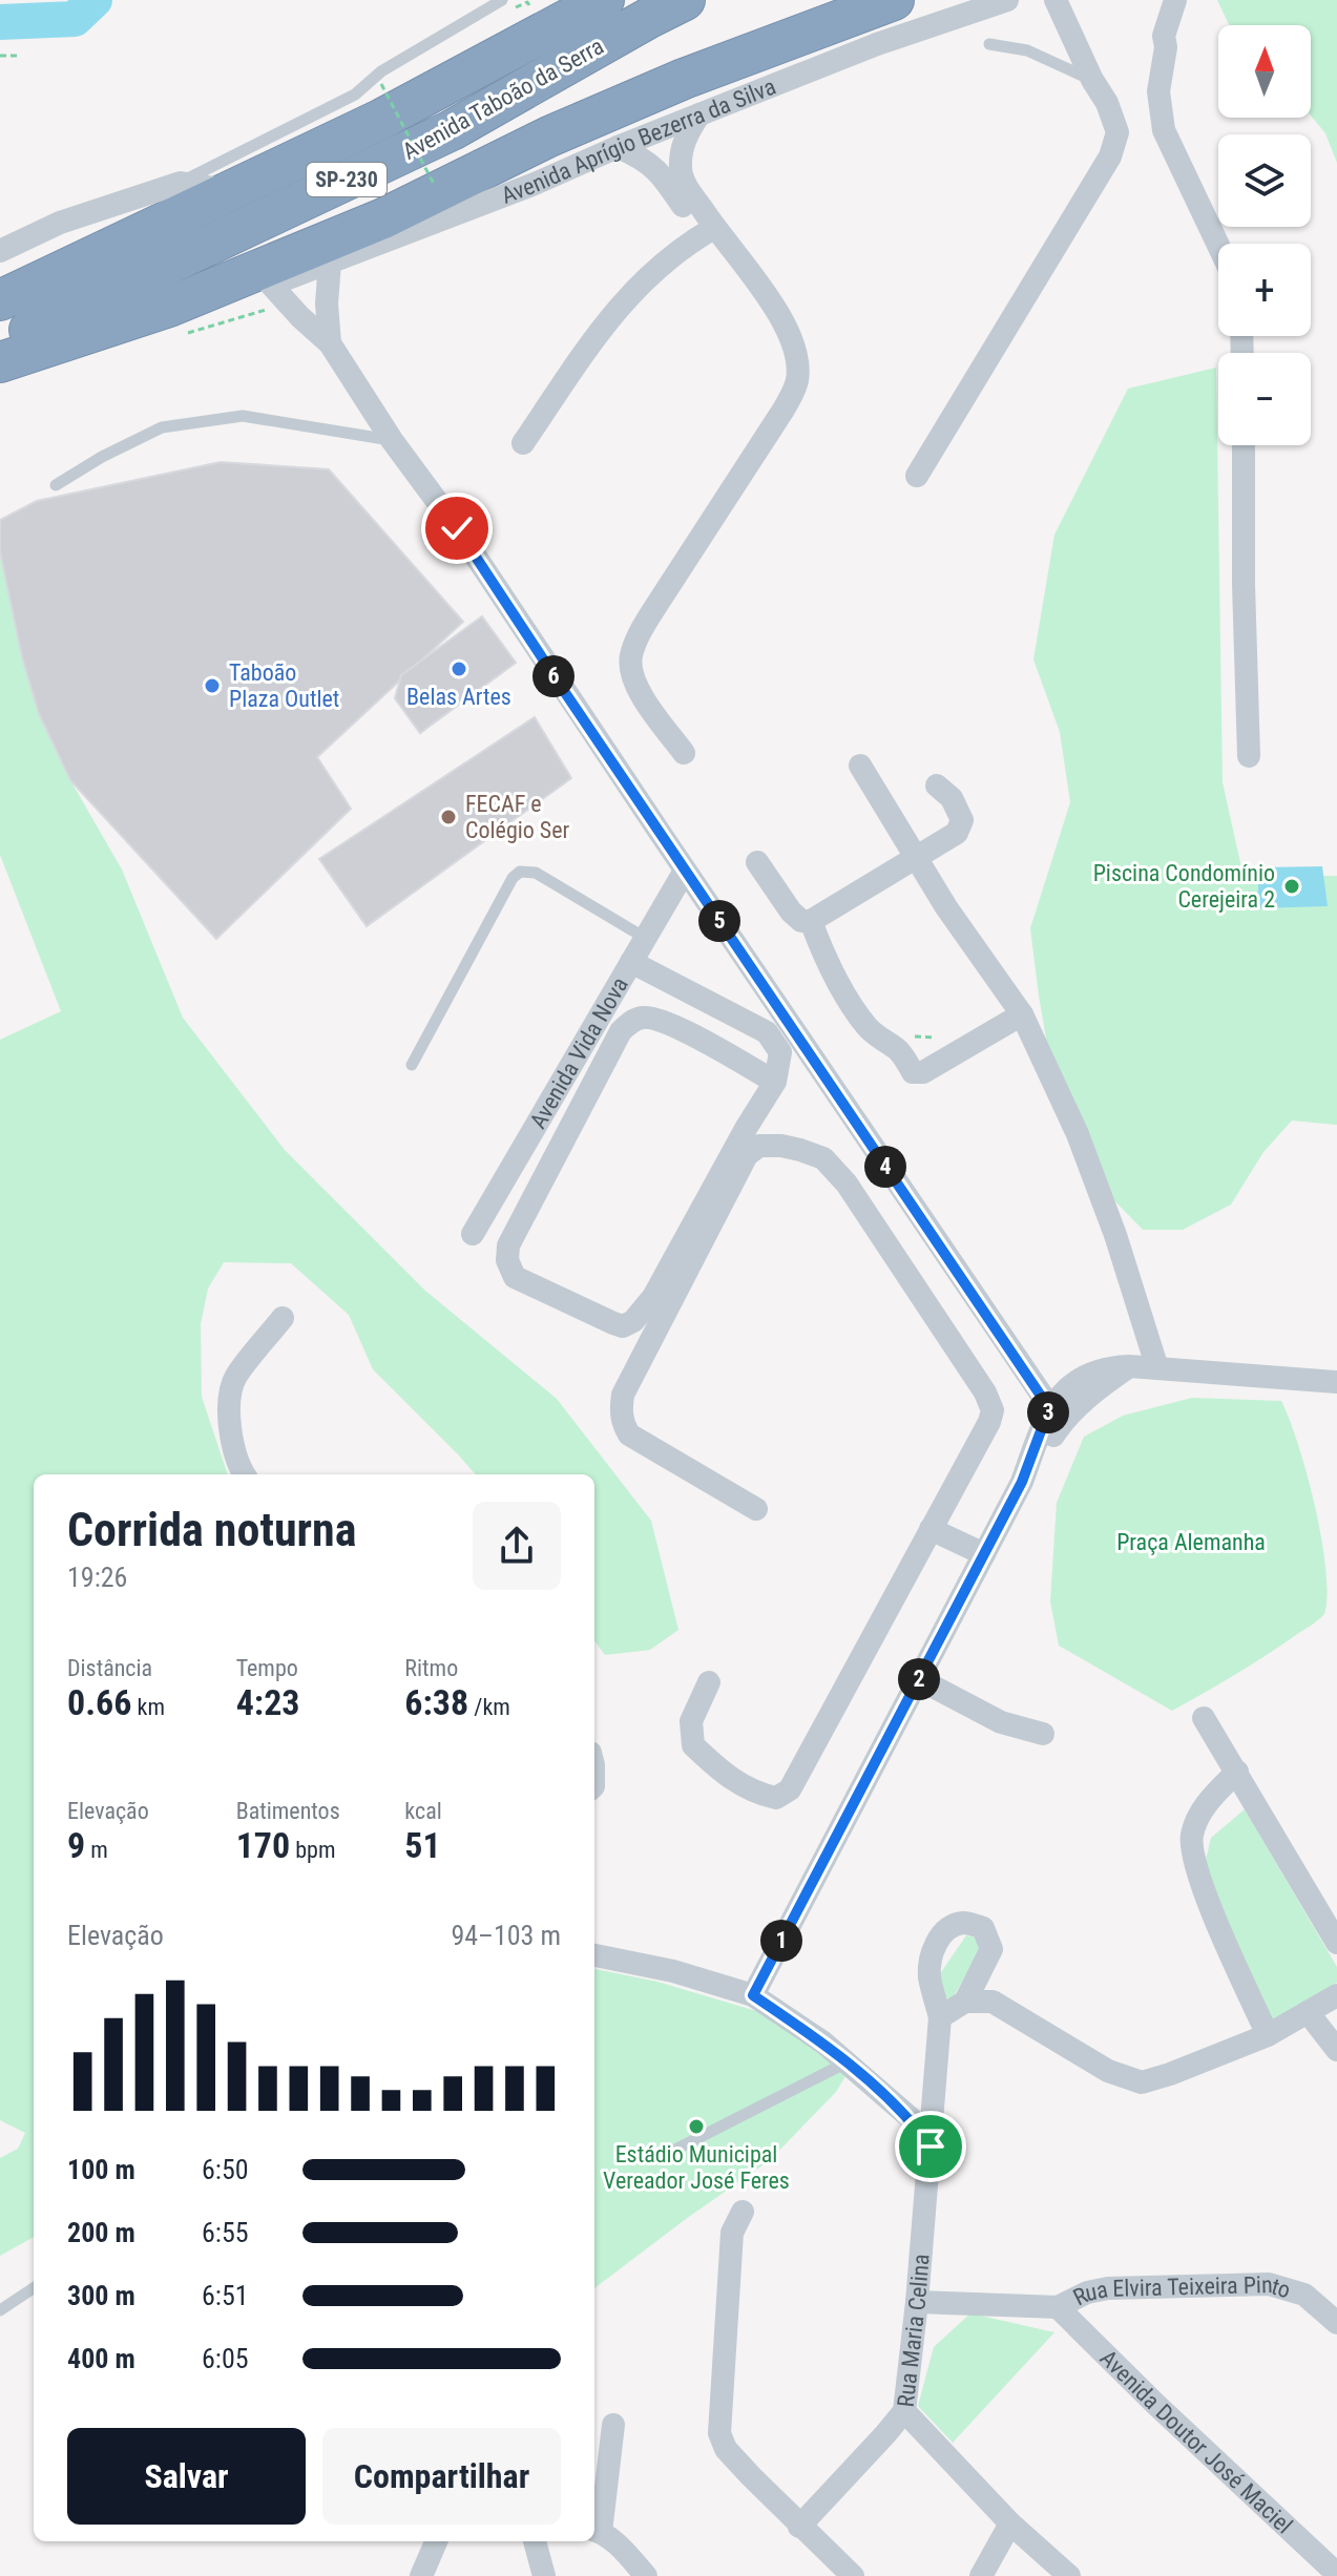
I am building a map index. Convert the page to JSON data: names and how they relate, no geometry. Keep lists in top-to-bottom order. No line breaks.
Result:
{"streets":{"highway":["Avenida Taboão da Serra","SP-230"],"street":["Avenida Aprígio Bezerra da Silva","Avenida Vida Nova","Rua Elvira Teixeira Pinto","Rua Maria Celina","Avenida Doutor José Maciel"]},"crossings":[["Rua Elvira Teixeira Pinto","Rua Maria Celina"],["Rua Elvira Teixeira Pinto","Avenida Doutor José Maciel"]],"parks":["Praça Alemanha"],"places":["Belas Artes","Taboão Plaza Outlet","FECAF e Colégio Ser","Piscina Condomínio Cerejeira 2","Estádio Municipal Vereador José Feres"],"north":"top","page":{"map_buttons":["+","−"],"pins":["6","5","4","3","2","1"],"heading":["Corrida noturna","19:26"],"stats":[["Distância","0.66 km"],["Tempo","4:23"],["Ritmo","6:38 /km"],["Elevação","9 m"],["Batimentos","170 bpm"],["kcal","51"]],"chart":["Elevação","94–103 m"],"list":[{"name":"100 m","note":"6:50"},{"name":"200 m","note":"6:55"},{"name":"300 m","note":"6:51"},{"name":"400 m","note":"6:05"}],"buttons":["Salvar","Compartilhar"]}}
